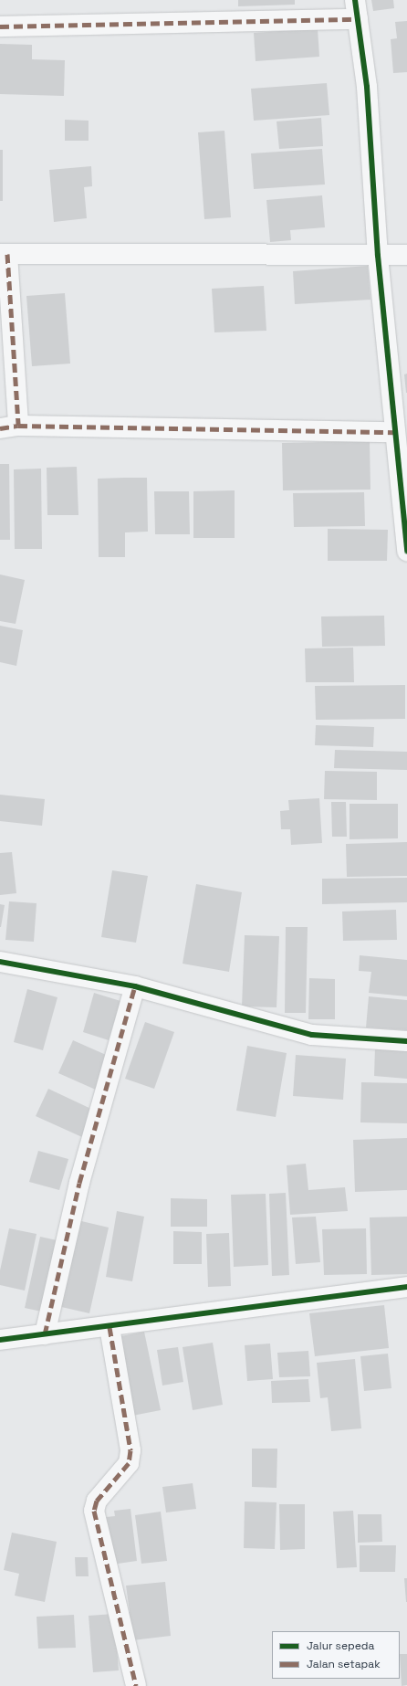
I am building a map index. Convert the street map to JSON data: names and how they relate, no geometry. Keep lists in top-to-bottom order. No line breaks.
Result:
{"legend":["Jalur sepeda","Jalan setapak"]}
